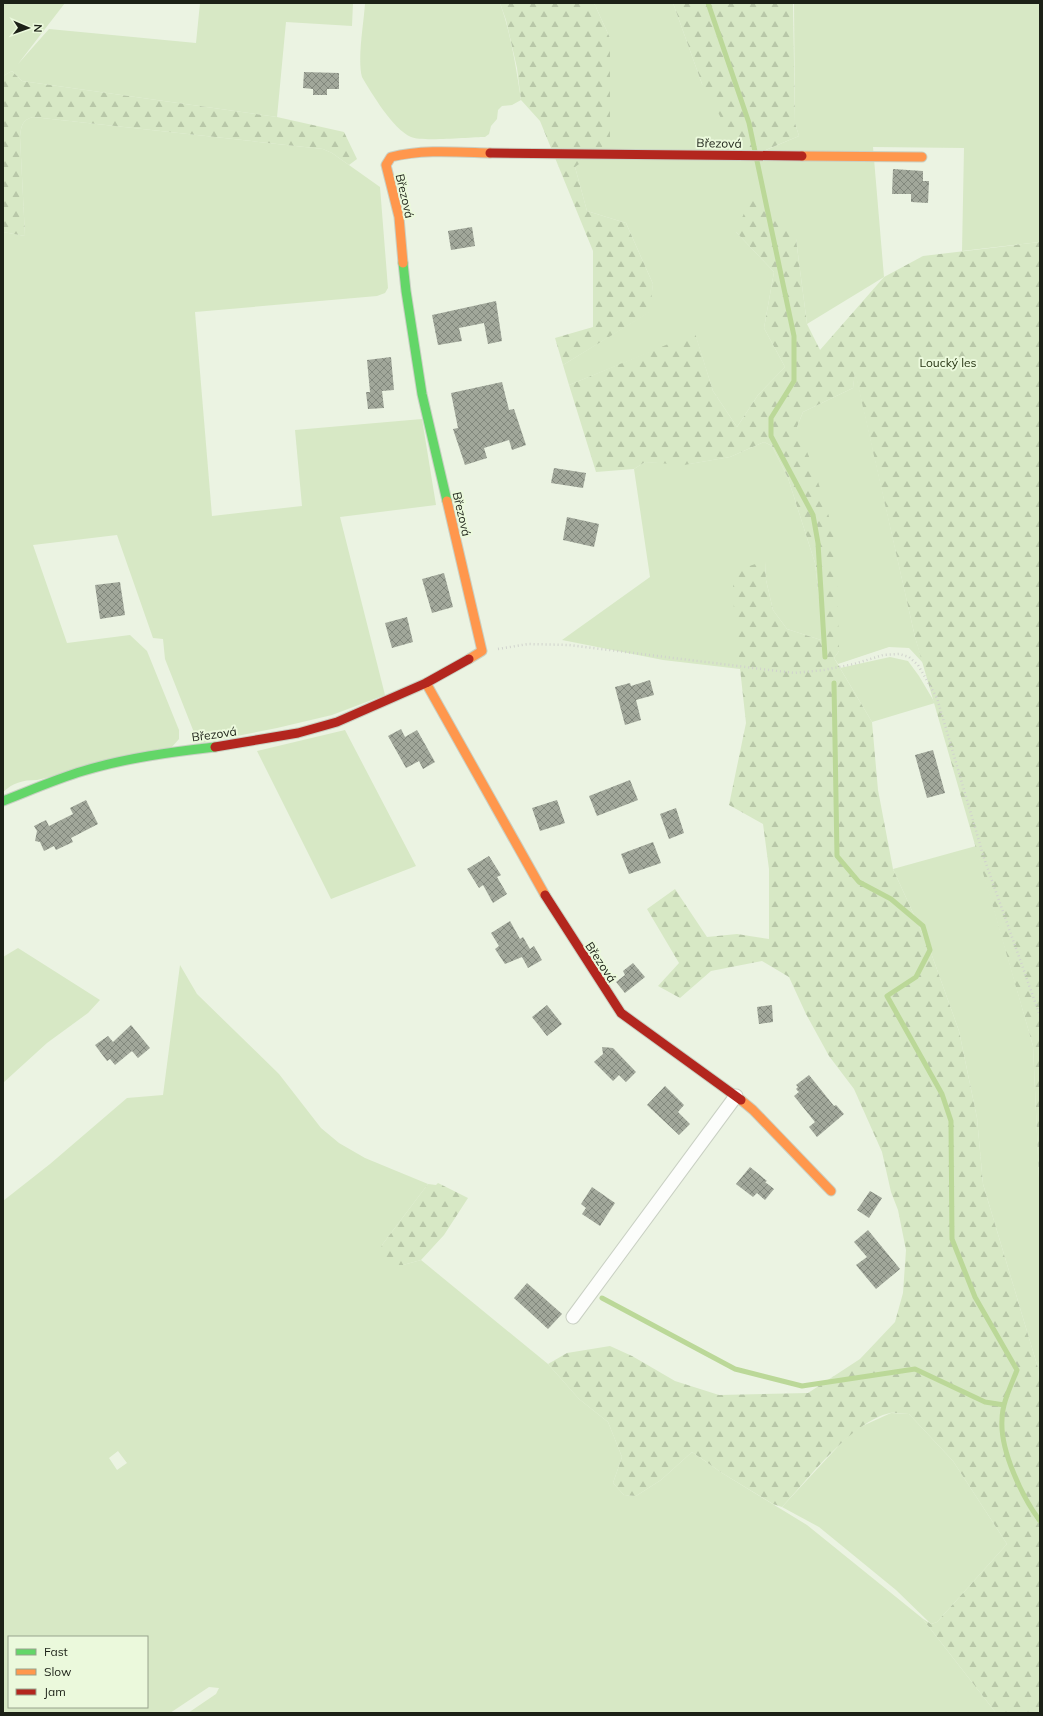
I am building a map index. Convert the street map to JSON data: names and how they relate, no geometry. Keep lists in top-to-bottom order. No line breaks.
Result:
{"streets":{"street":["Březová"]},"parks":["Loucký les"],"legend":["Fast","Slow","Jam"],"north":"right"}
